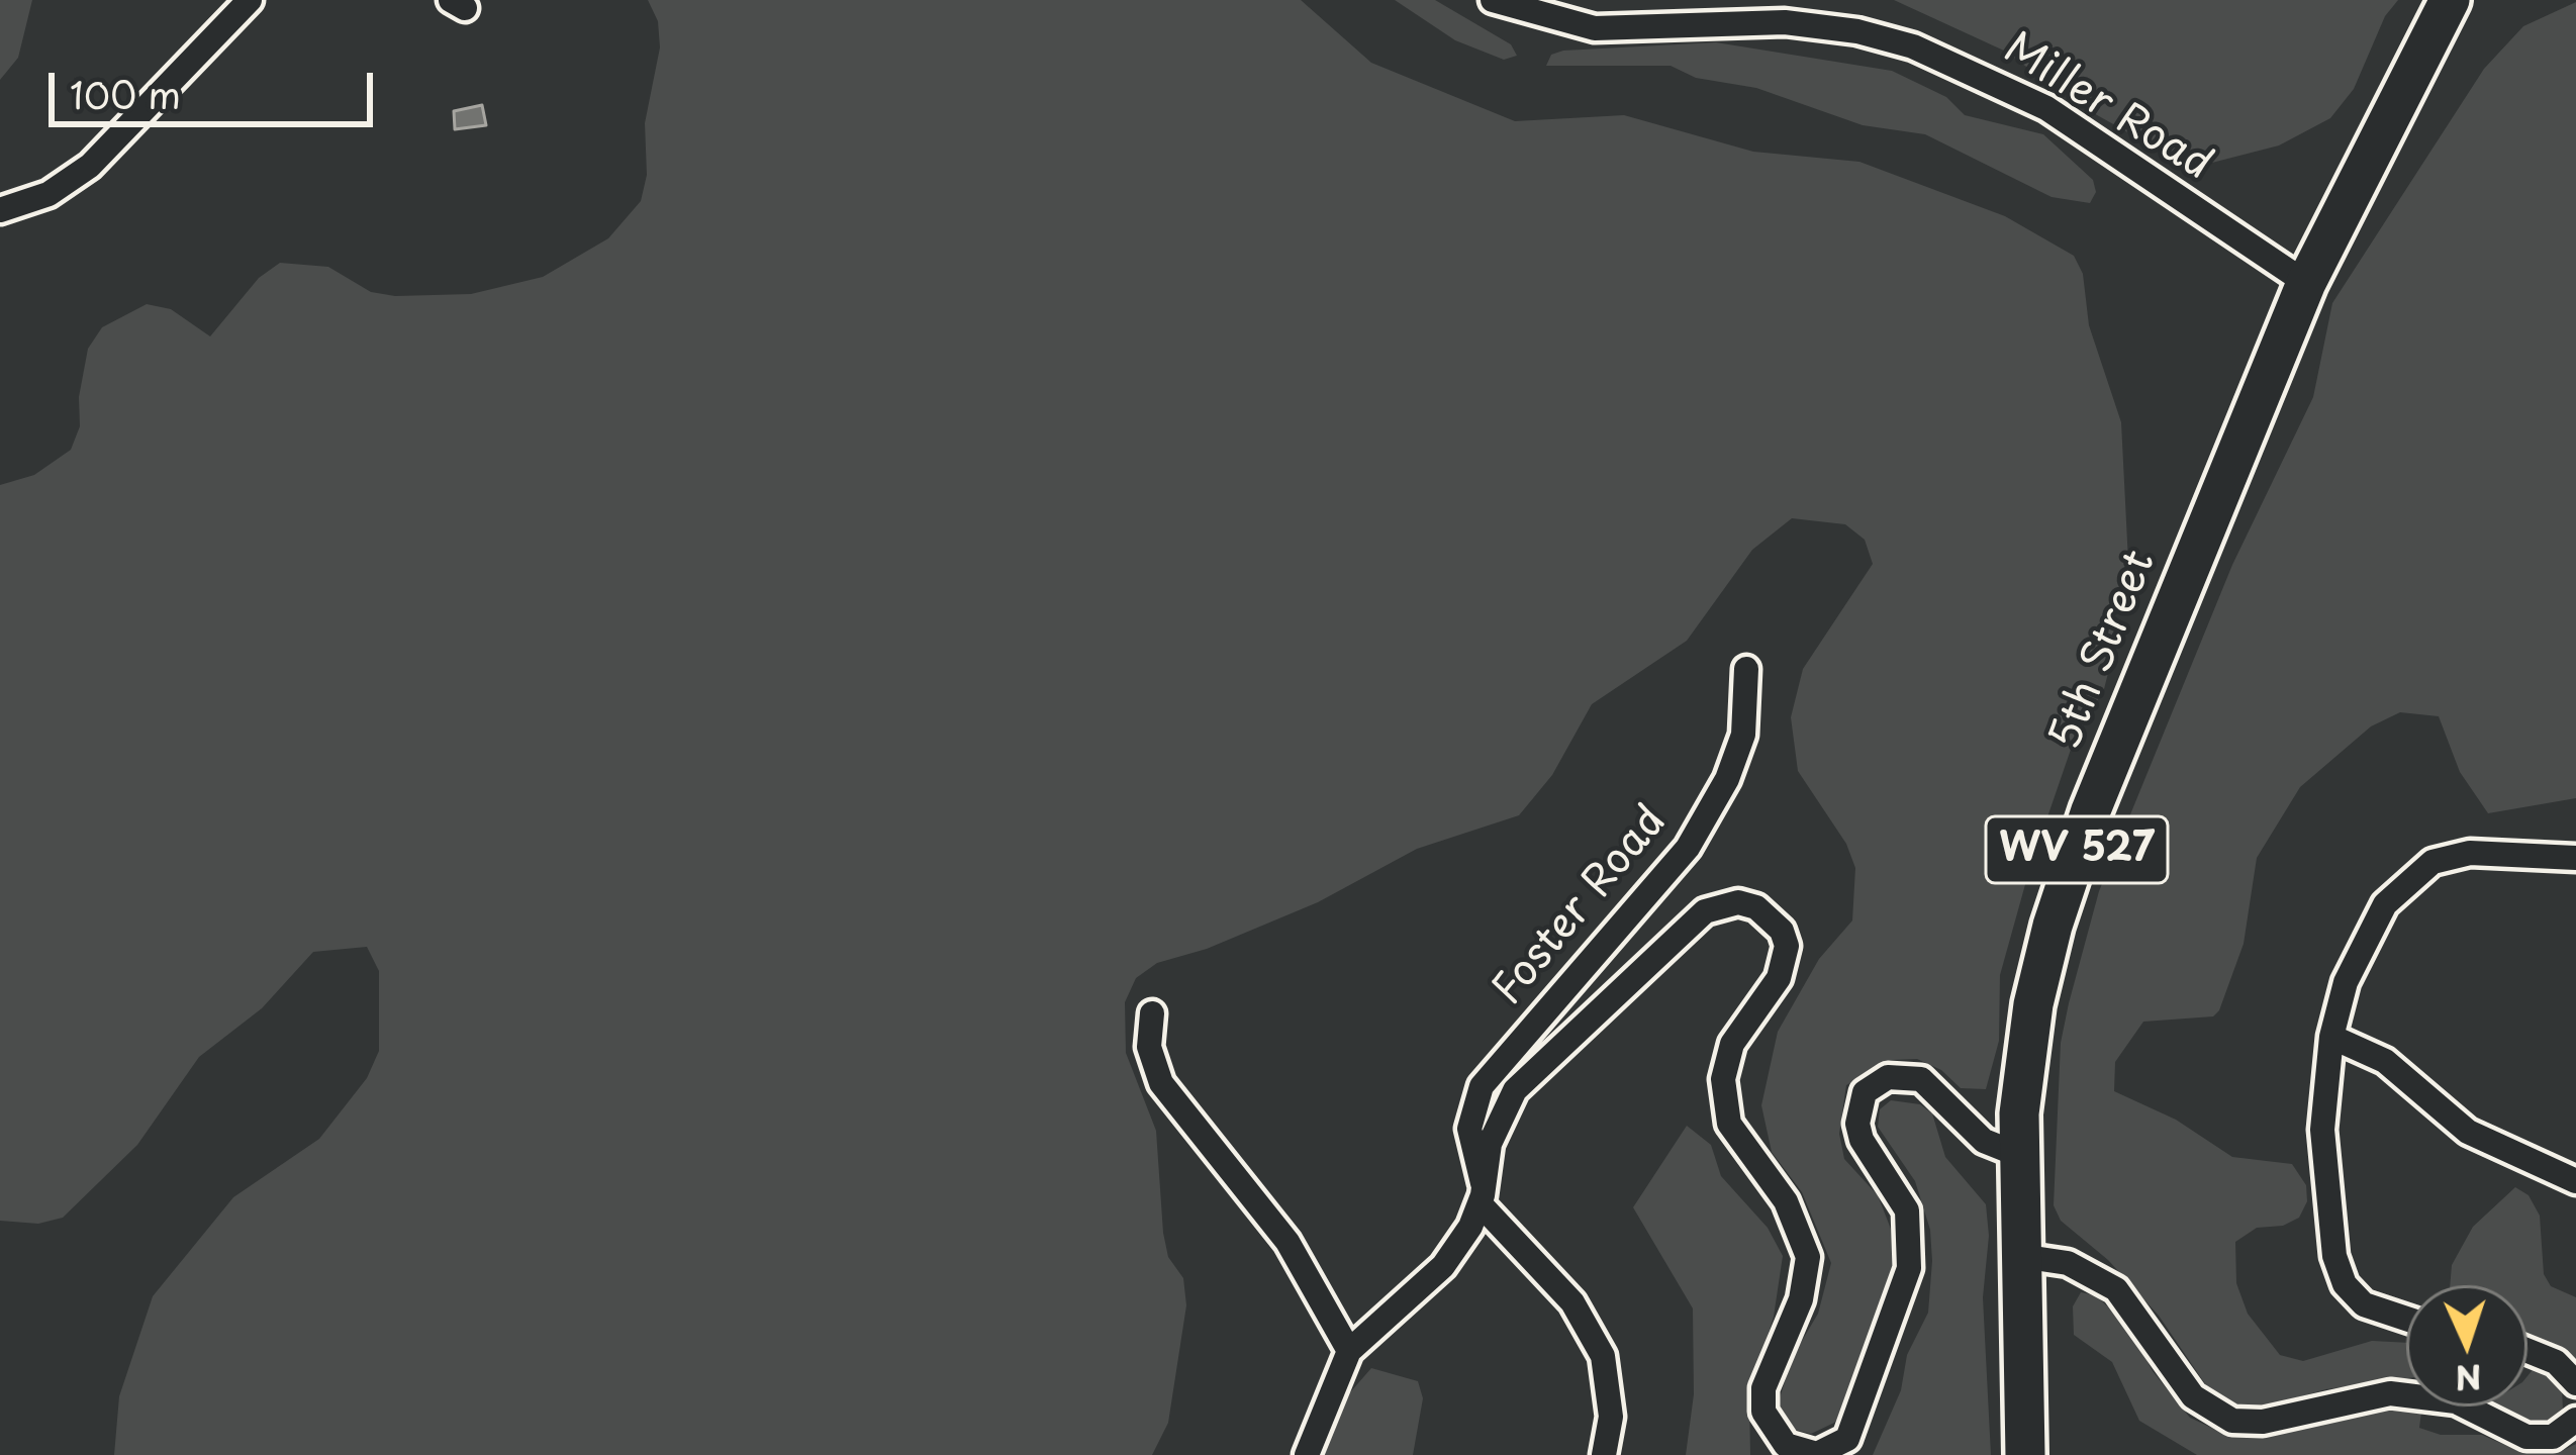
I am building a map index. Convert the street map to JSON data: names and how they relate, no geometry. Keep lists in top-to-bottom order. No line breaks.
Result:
{"streets":{"main road":["5th Street","WV 527"],"street":["Miller Road","Foster Road"]},"crossings":[["Miller Road","5th Street"]],"scale_bar":"100 m","north":"bottom"}
